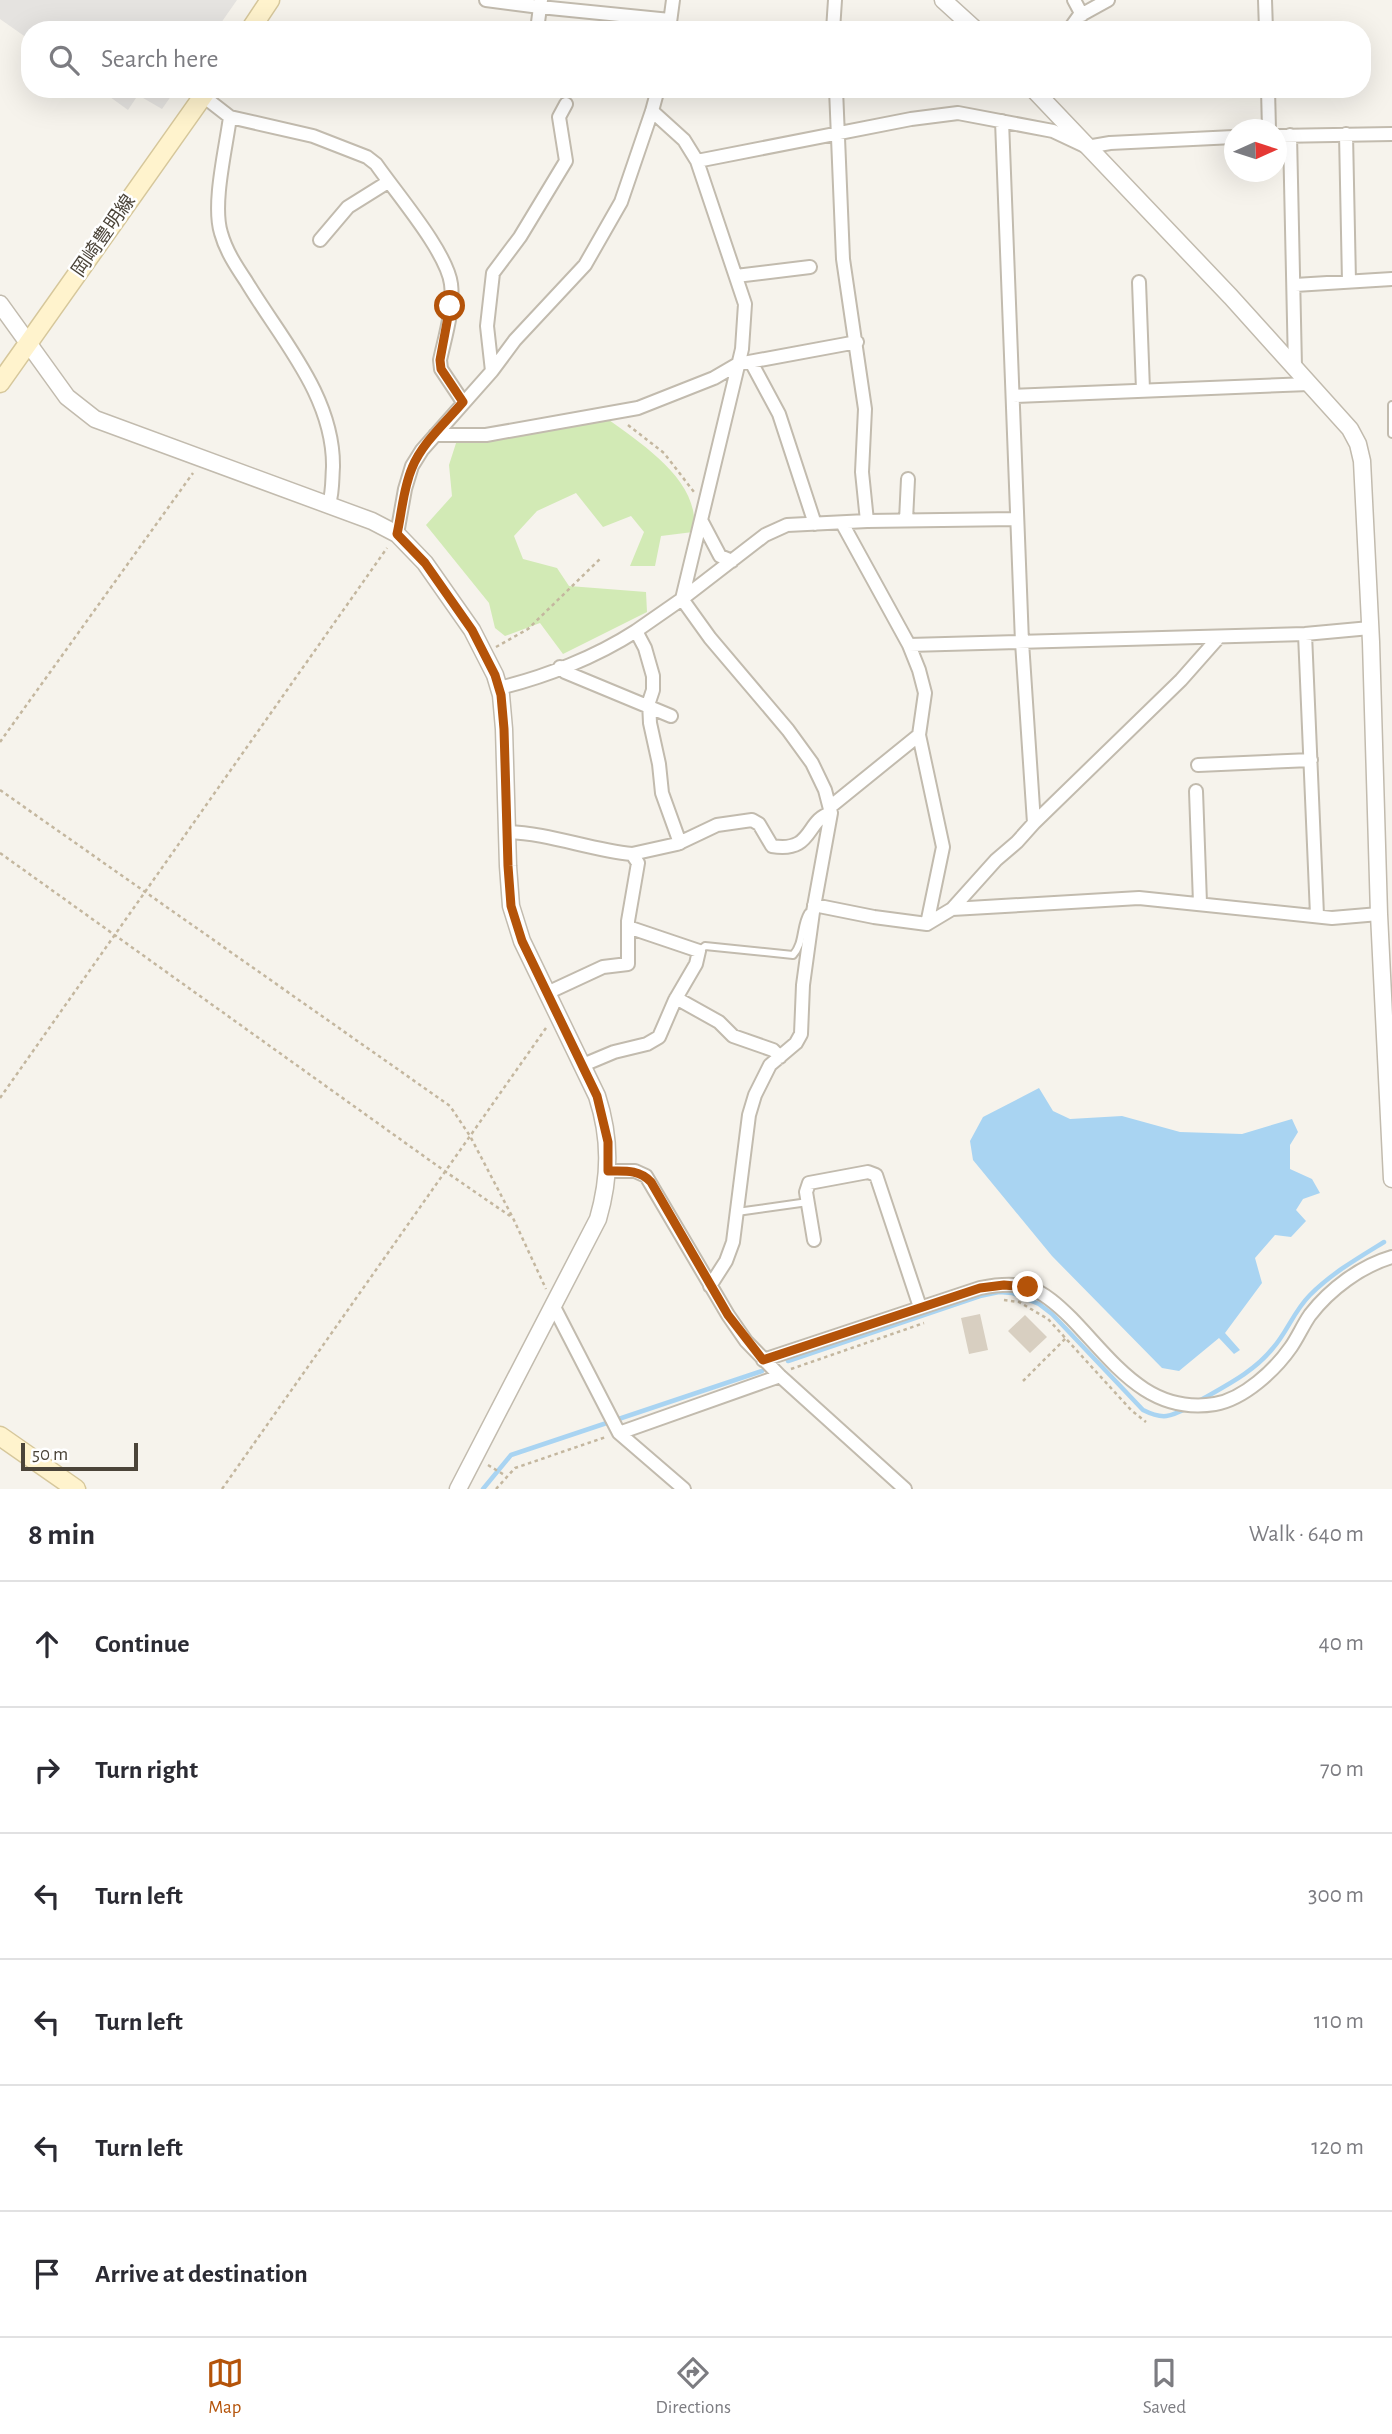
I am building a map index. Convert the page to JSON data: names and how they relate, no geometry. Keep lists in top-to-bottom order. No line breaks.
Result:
{"streets":{"main road":["岡崎豊明線"]},"scale_bar":"50 m","north":"right","page":{"search":"Search here","scale":"50 m","heading":["8 min","Walk · 640 m"],"list":[["Continue","40 m"],["Turn right","70 m"],["Turn left","300 m"],["Turn left","110 m"],["Turn left","120 m"],"Arrive at destination"],"nav":["Map","Directions","Saved"]}}
